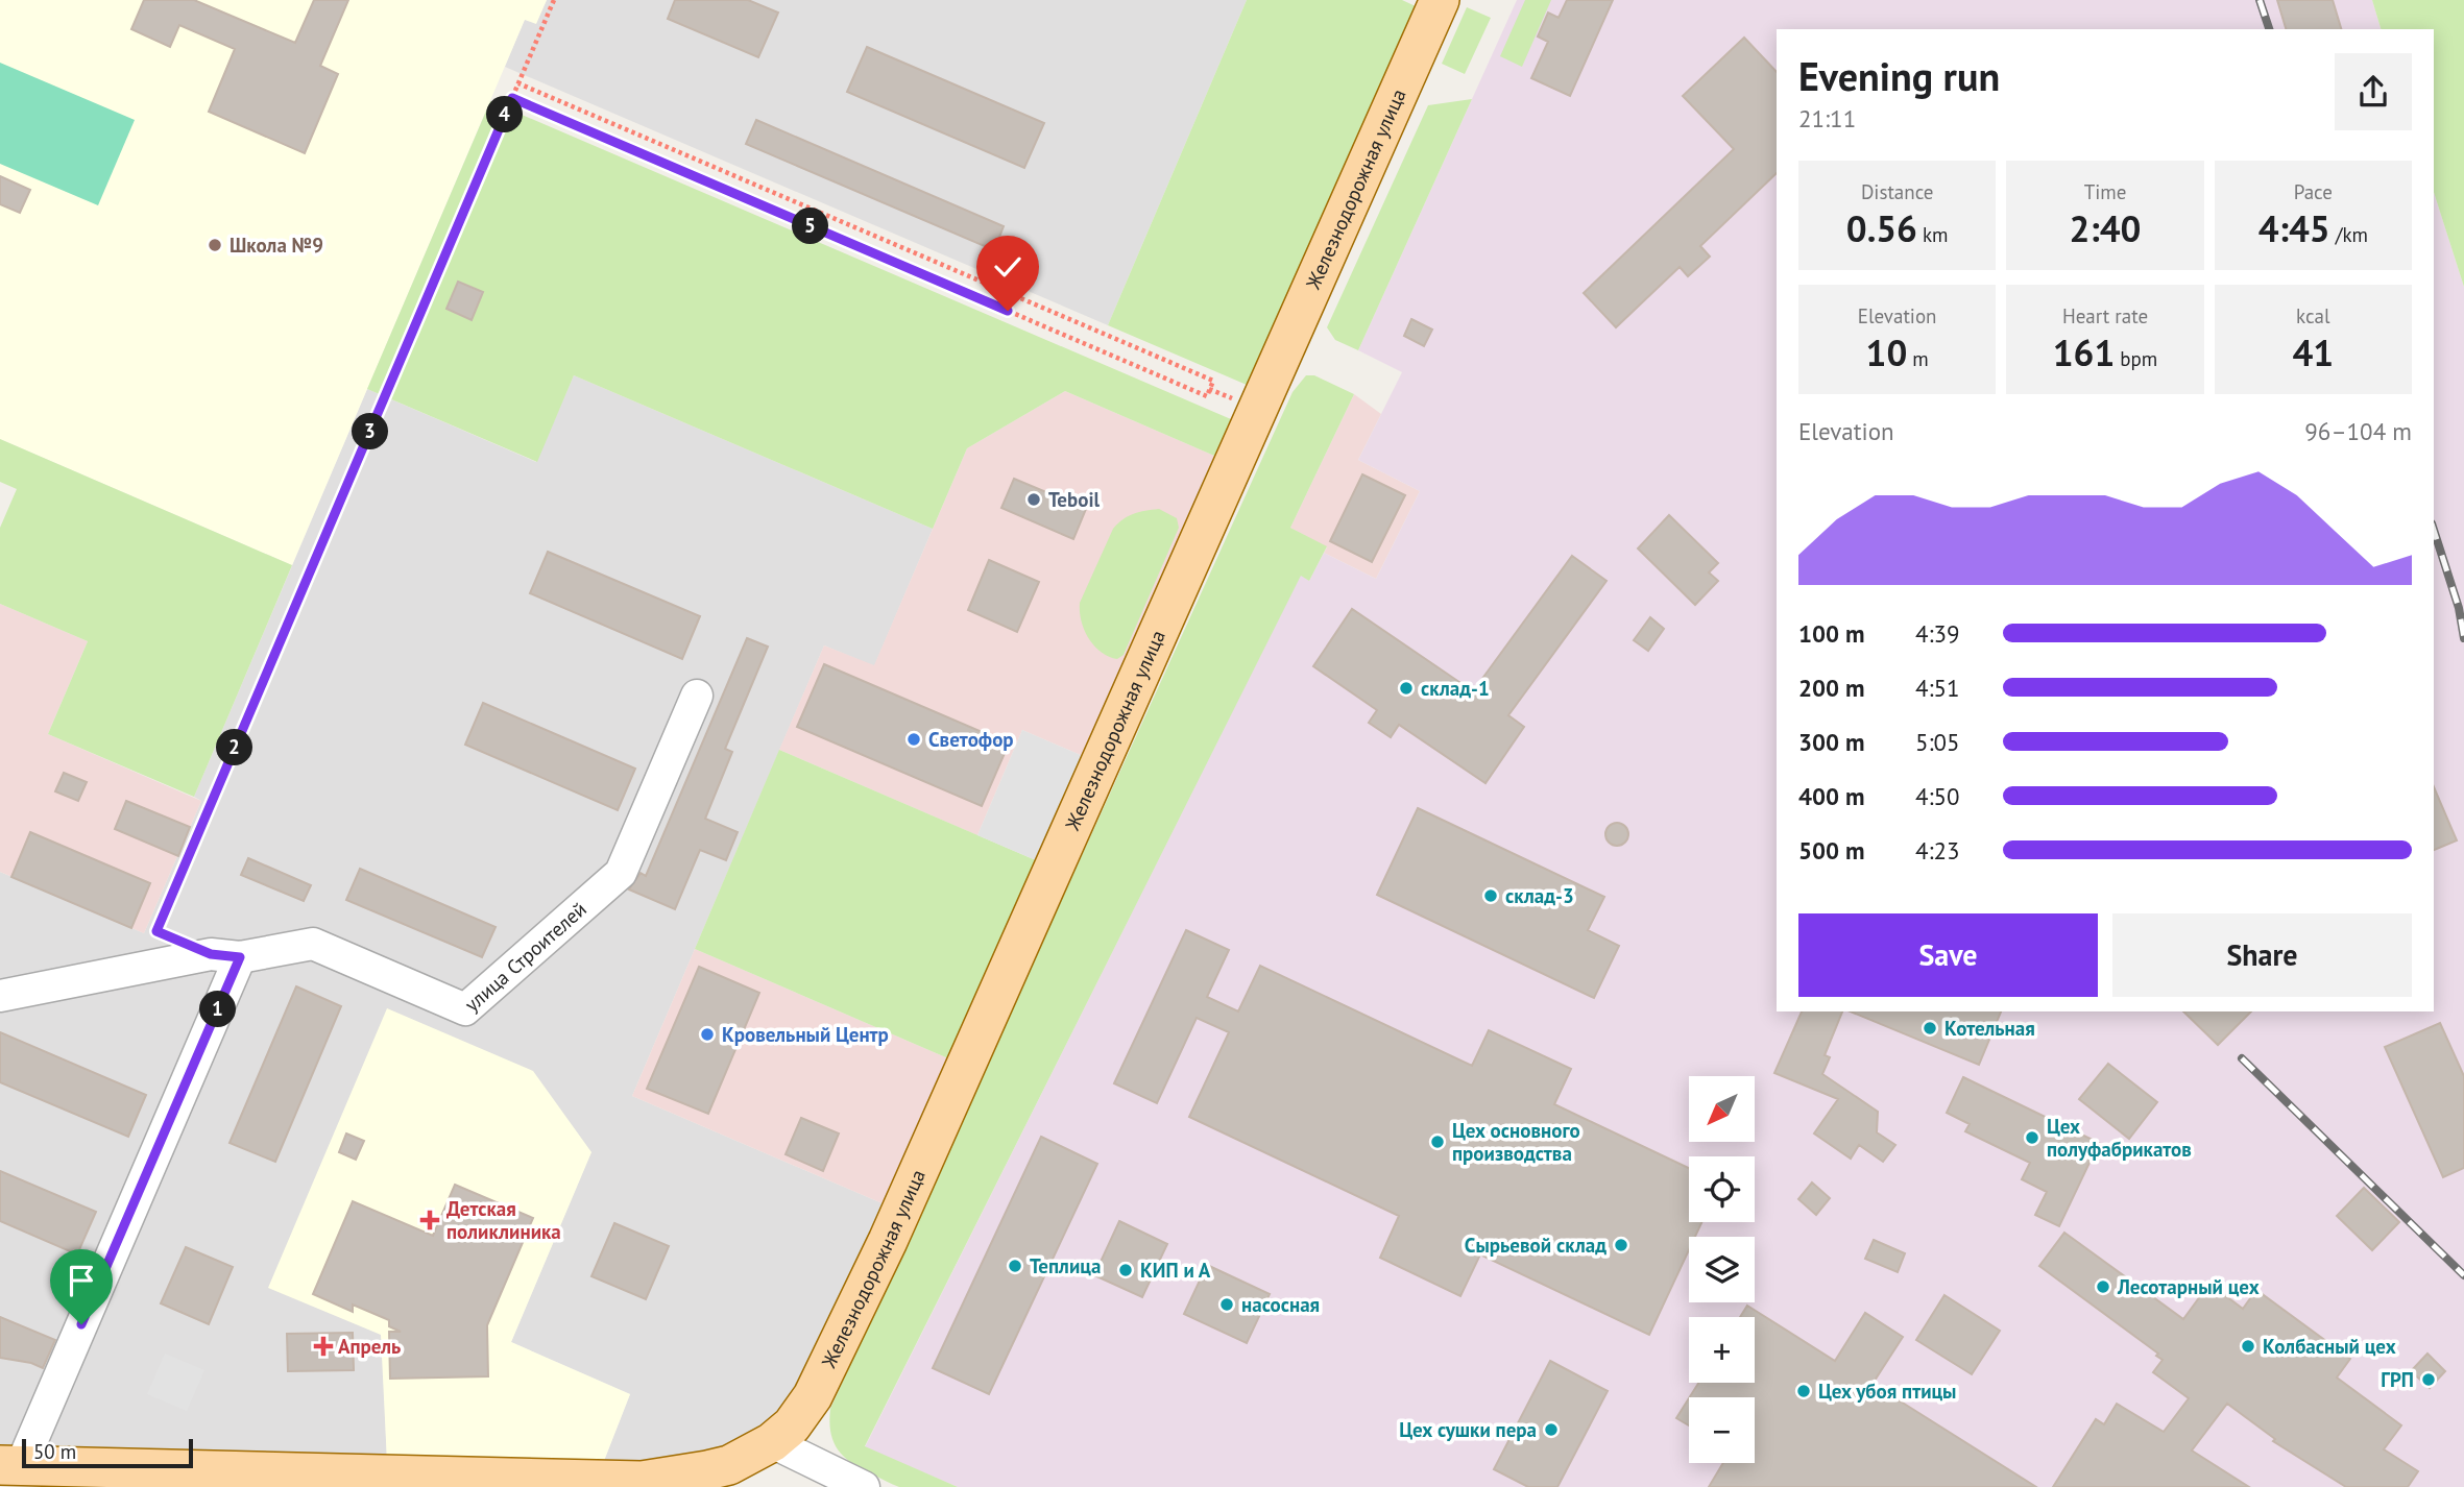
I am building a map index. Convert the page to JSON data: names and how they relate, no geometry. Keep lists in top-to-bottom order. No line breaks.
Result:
{"streets":{"main road":["Железнодорожная улица"],"street":["улица Строителей"]},"places":{"other":["Школа №9","Teboil","склад-1","Светофор","склад-3","Котельная","Кровельный Центр","Цех полуфабрикатов","Цех основного производства","Сырьевой склад","Теплица","КИП и А","Лесотарный цех","насосная","Колбасный цех","ГРП","Цех убоя птицы","Цех сушки пера"],"health":["Детская поликлиника","Апрель"]},"scale_bar":"50 m","north":"bottom left","page":{"heading":["Evening run","21:11"],"pins":["4","5","3","2","1"],"stats":[["Distance","0.56 km"],["Time","2:40"],["Pace","4:45 /km"],["Elevation","10 m"],["Heart rate","161 bpm"],["kcal","41"]],"chart":["Elevation","96–104 m"],"list":[{"name":"100 m","note":"4:39"},{"name":"200 m","note":"4:51"},{"name":"300 m","note":"5:05"},{"name":"400 m","note":"4:50"},{"name":"500 m","note":"4:23"}],"buttons":["Save","Share"],"map_buttons":["+","−"],"scale":"50 m"}}
